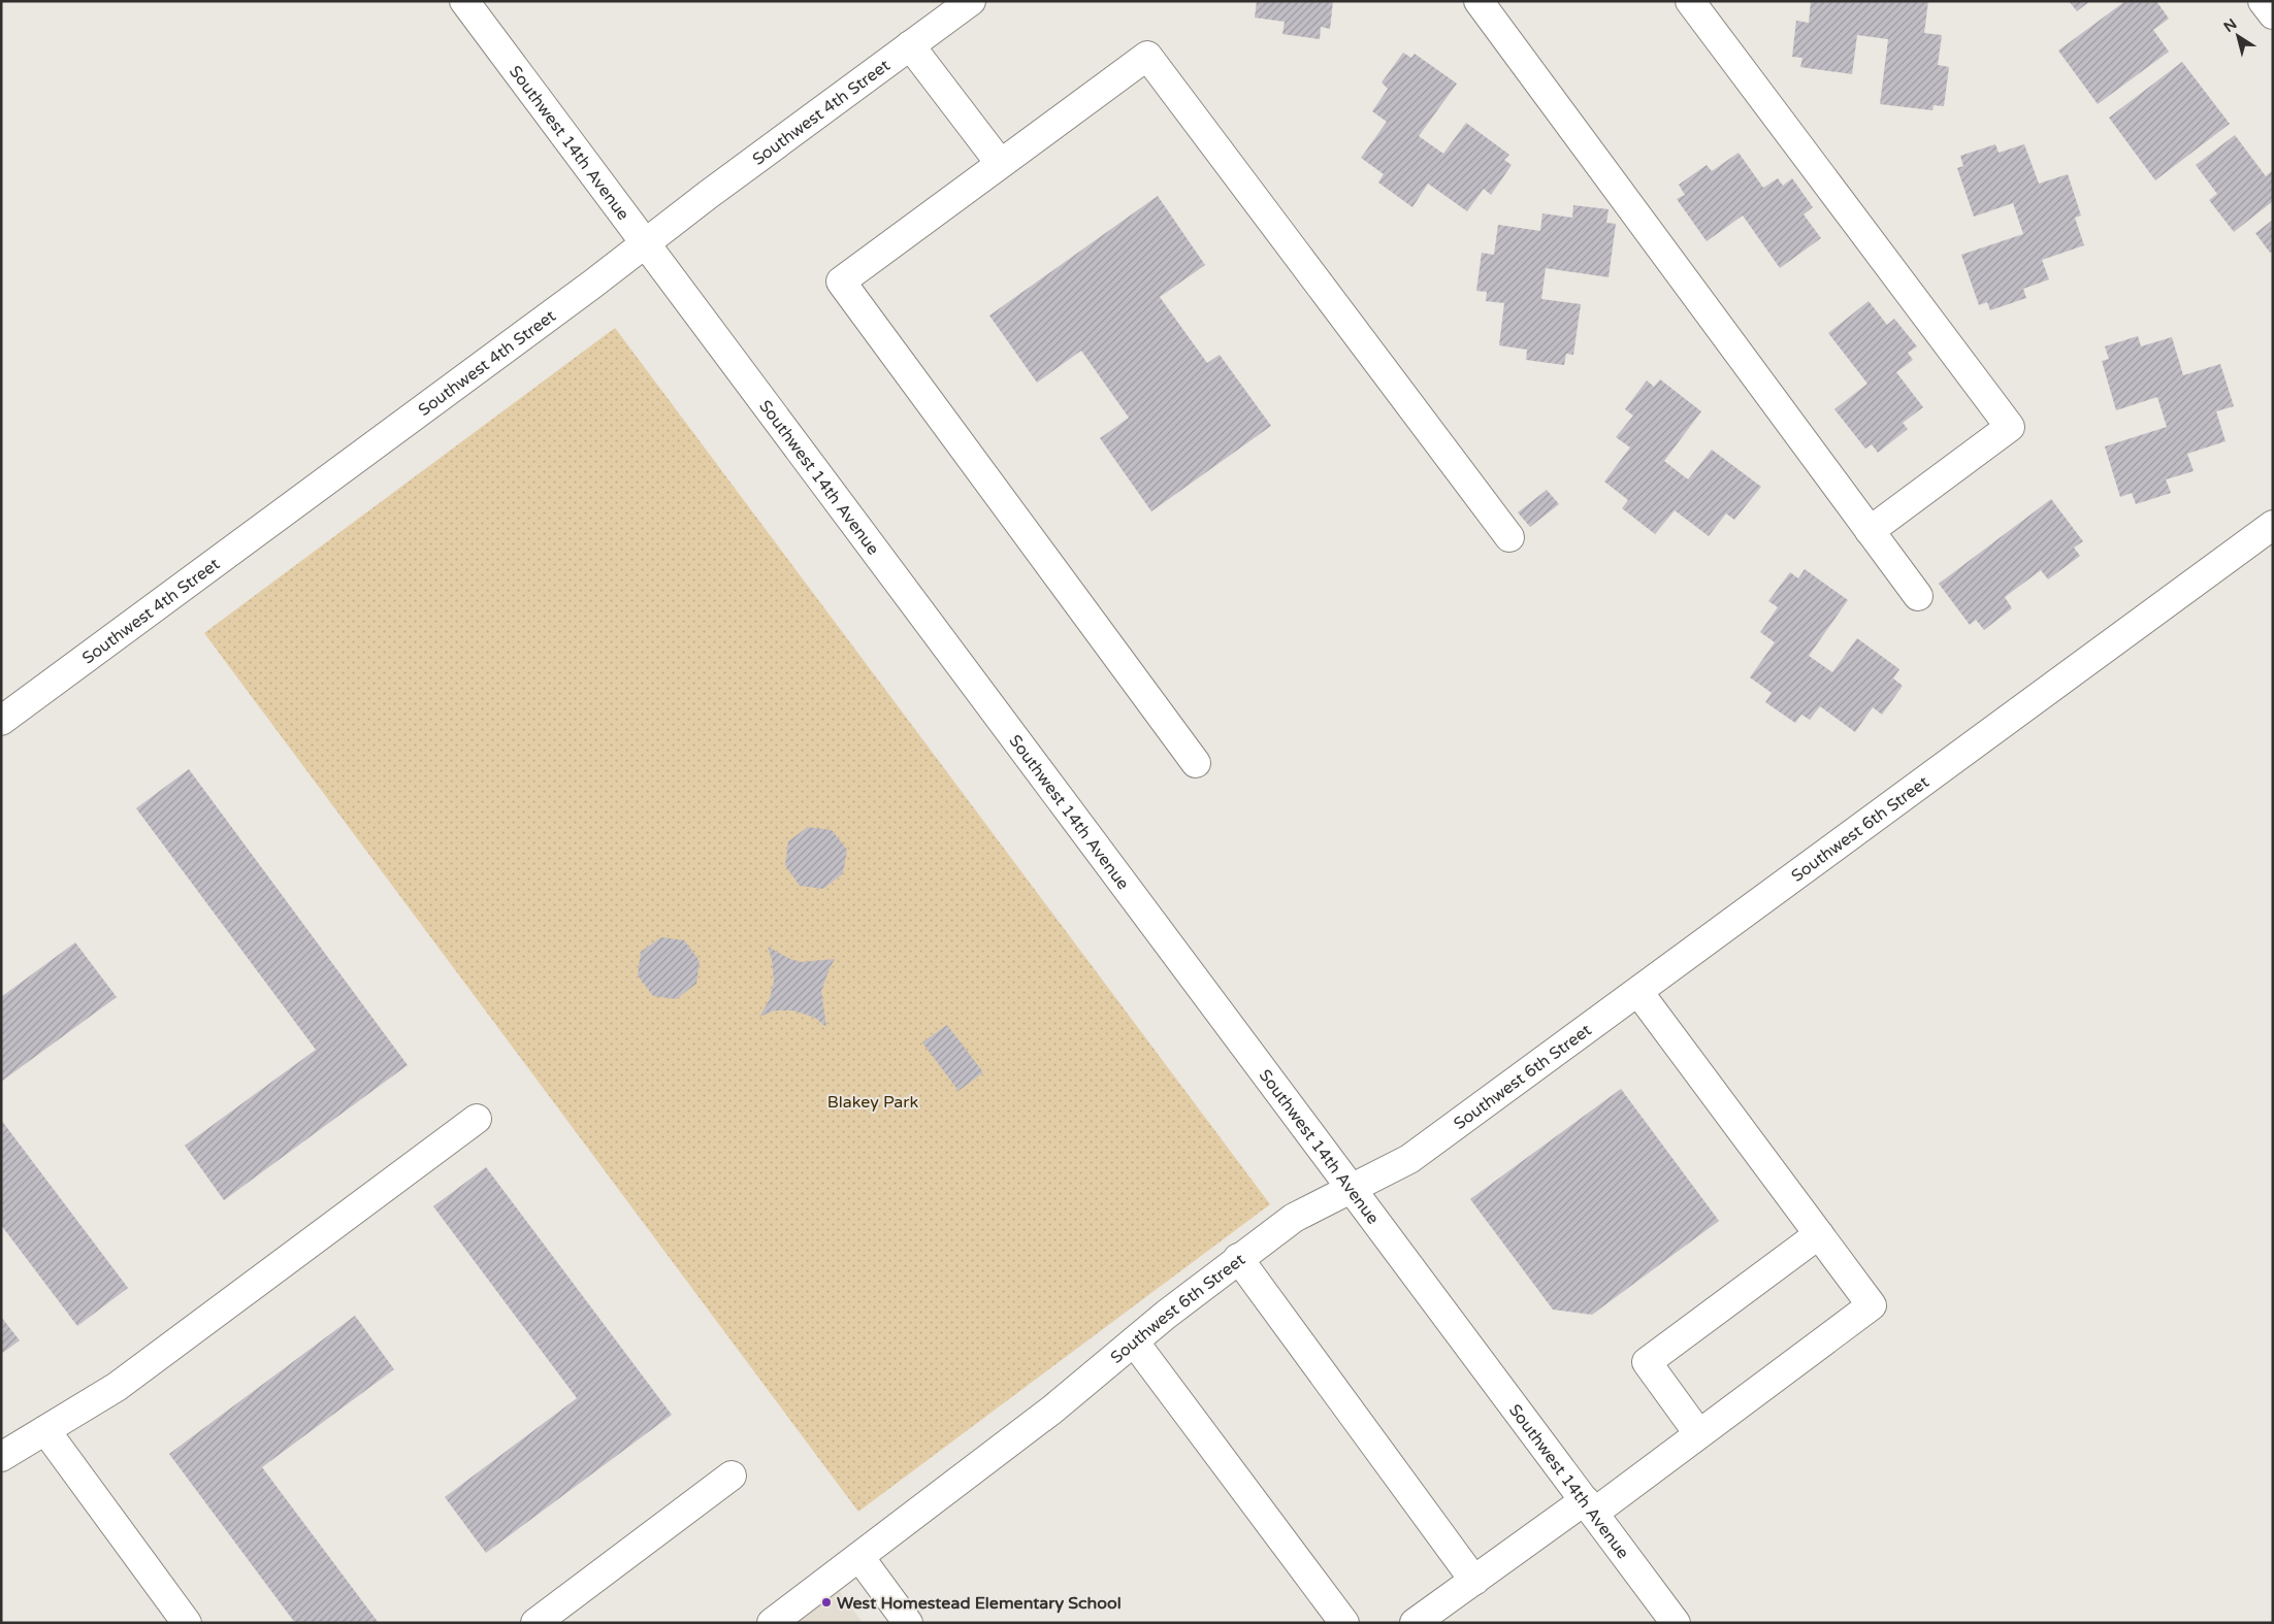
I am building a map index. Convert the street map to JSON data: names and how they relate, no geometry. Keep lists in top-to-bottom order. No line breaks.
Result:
{"streets":{"street":["Southwest 4th Street","Southwest 14th Avenue","Southwest 6th Street"]},"crossings":[["Southwest 4th Street","Southwest 14th Avenue"],["Southwest 14th Avenue","Southwest 6th Street"]],"parks":["Blakey Park"],"places":["West Homestead Elementary School"],"north":"top left"}
